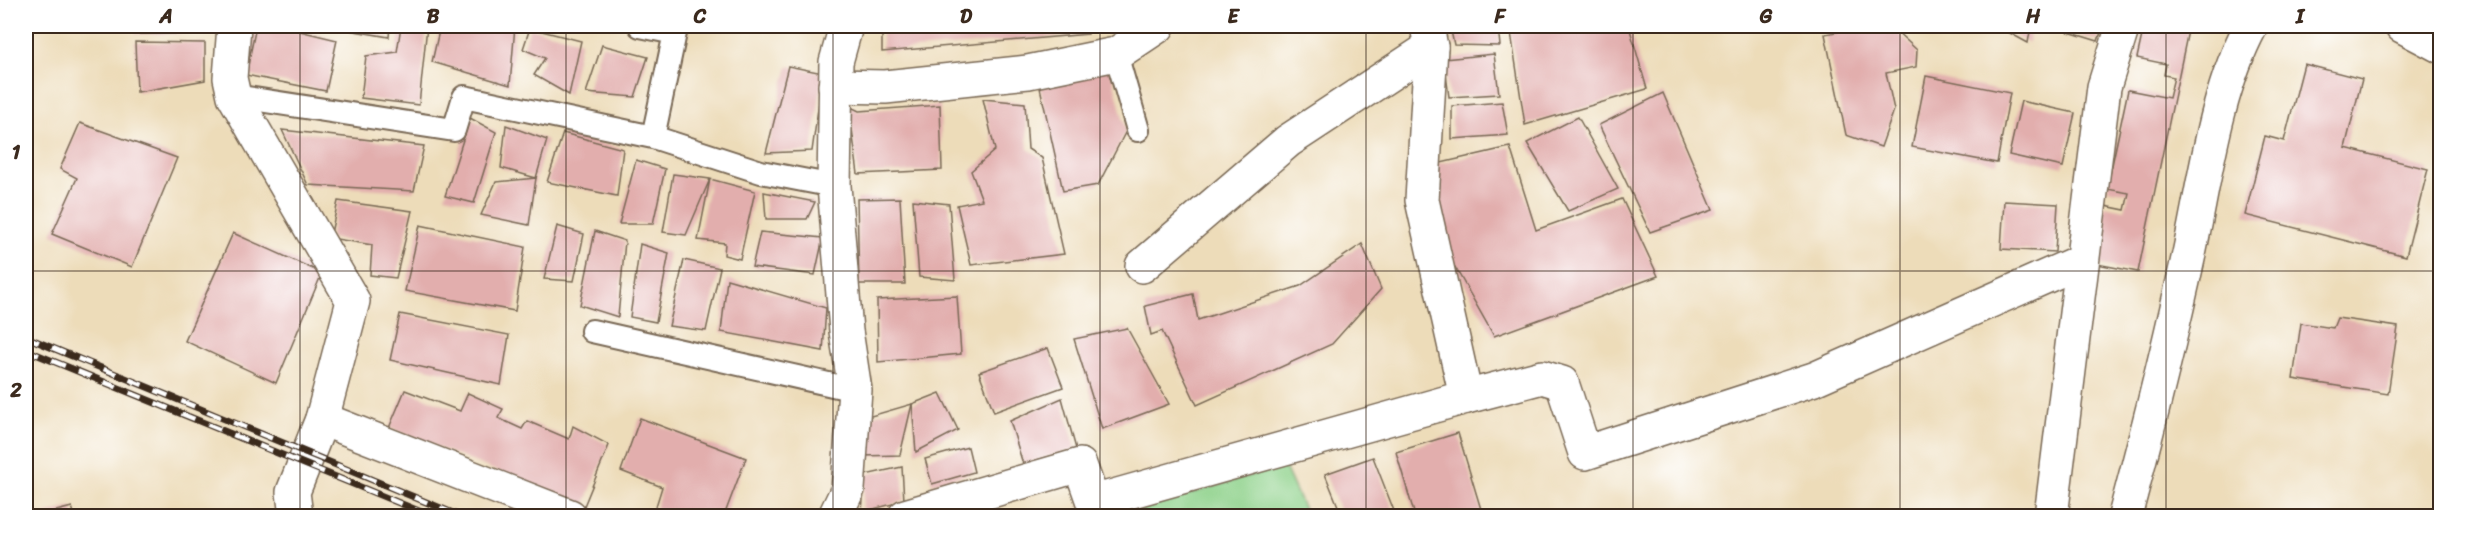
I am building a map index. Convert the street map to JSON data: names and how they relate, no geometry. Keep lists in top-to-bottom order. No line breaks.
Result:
{"grid":{"columns":["A","B","C","D","E","F","G","H","I"],"rows":["1","2"]}}
